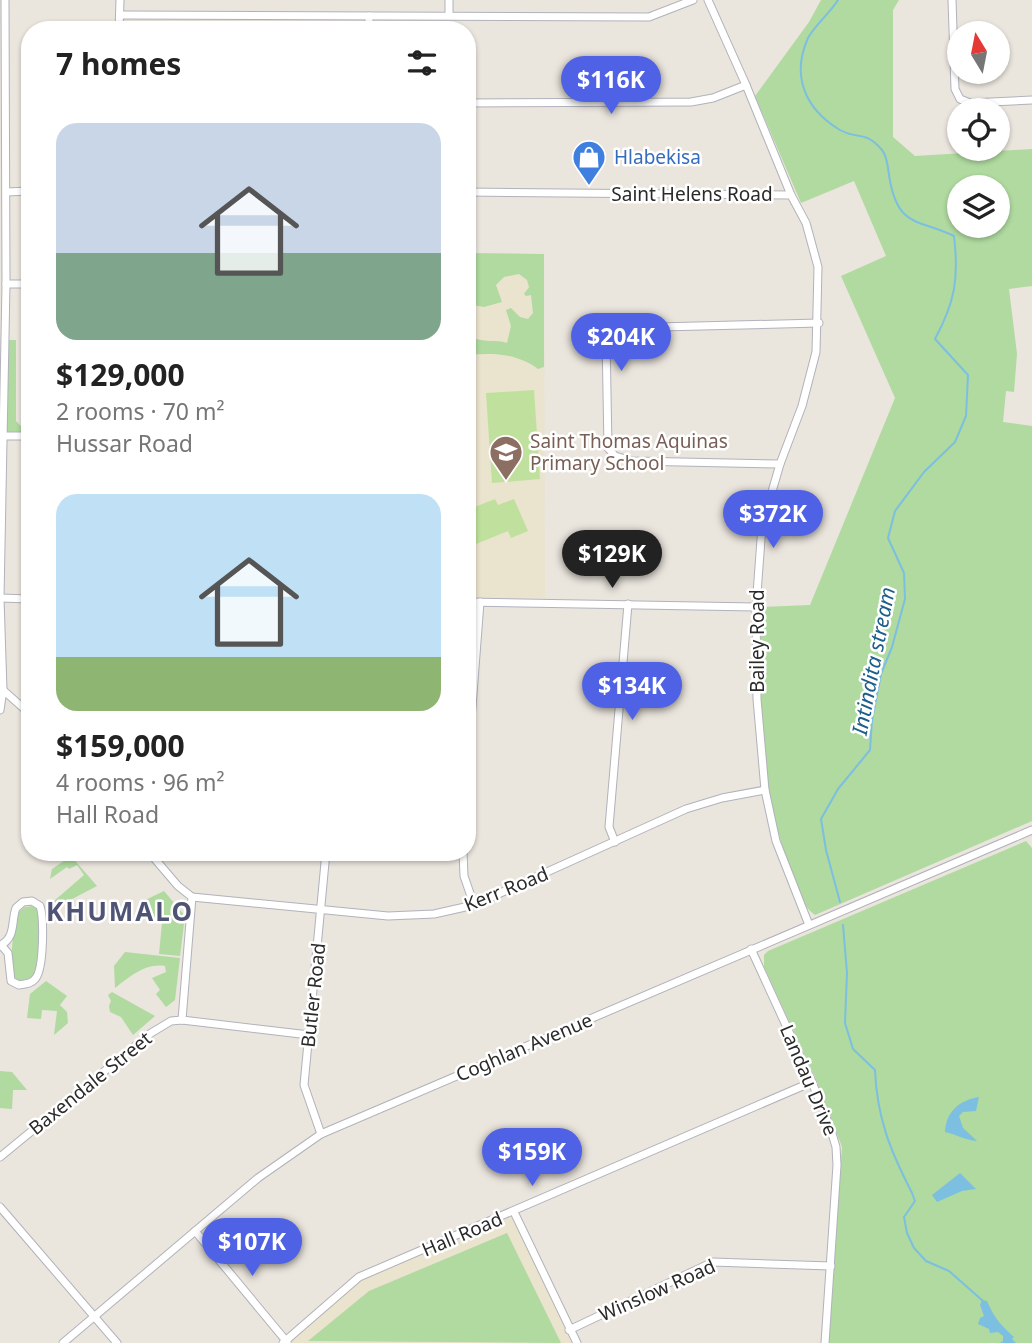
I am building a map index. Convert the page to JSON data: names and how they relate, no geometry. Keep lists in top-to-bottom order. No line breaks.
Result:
{"streets":{"street":["Saint Helens Road","Bailey Road","Kerr Road","Butler Road","Coghlan Avenue","Landau Drive","Baxendale Street","Hall Road","Winslow Road"]},"crossings":[["Saint Helens Road","Bailey Road"],["Bailey Road","Kerr Road"],["Bailey Road","Coghlan Avenue"],["Kerr Road","Butler Road"],["Butler Road","Coghlan Avenue"],["Butler Road","Baxendale Street"],["Coghlan Avenue","Landau Drive"],["Landau Drive","Hall Road"],["Landau Drive","Winslow Road"]],"districts":["KHUMALO"],"water":["Intindita stream"],"places":{"shop":["Hlabekisa"],"school or university":["Saint Thomas Aquinas Primary School"]},"north":"top","page":{"heading":"7 homes","price":["$116K","$204K","$372K","$129K","$134K","$159K","$107K"],"list":[{"name":"$129,000","note":"2 rooms · 70 m² · Hussar Road"},{"name":"$159,000","note":"4 rooms · 96 m² · Hall Road"}]}}
